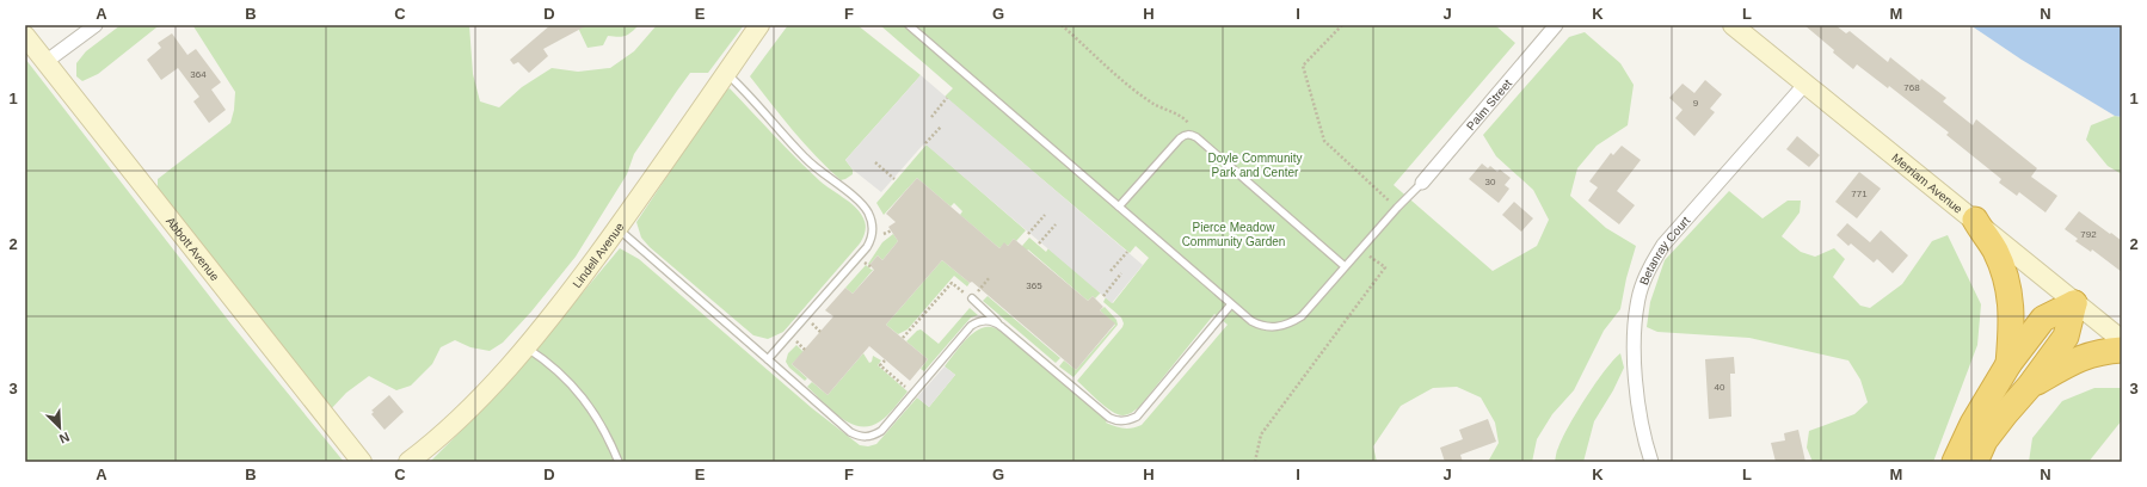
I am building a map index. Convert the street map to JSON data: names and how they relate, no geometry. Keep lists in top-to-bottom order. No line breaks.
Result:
{"streets":{"street":["Palm Street","Merriam Avenue","Abbott Avenue","Betanray Court","Lindell Avenue"]},"crossings":[["Merriam Avenue","Betanray Court"]],"parks":["Doyle Community Park and Center","Pierce Meadow Community Garden"],"house_numbers":["364","768","9","30","771","792","365","40"],"north":"bottom right","grid":{"columns":["A","B","C","D","E","F","G","H","I","J","K","L","M","N"],"rows":["1","2","3"]}}
